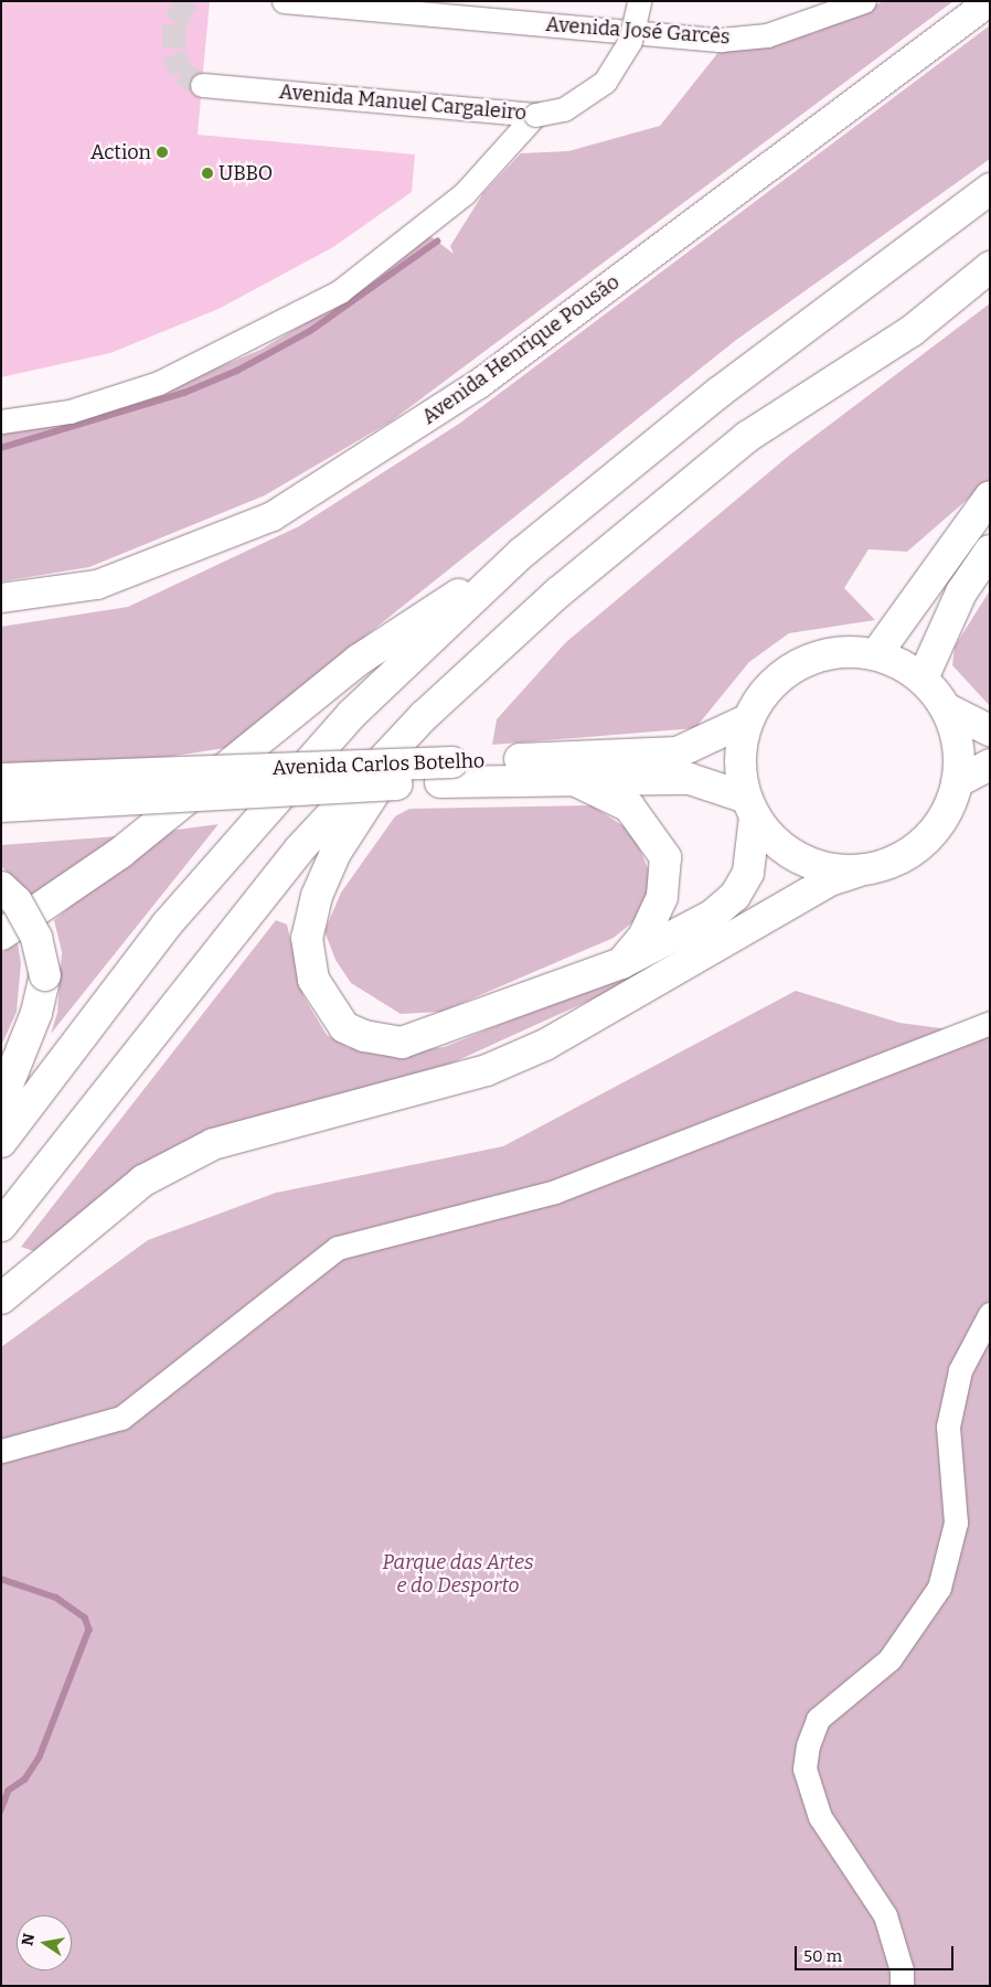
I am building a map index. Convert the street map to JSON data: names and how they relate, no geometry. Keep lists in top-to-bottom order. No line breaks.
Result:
{"streets":{"main road":["Avenida Carlos Botelho"],"street":["Avenida José Garcês","Avenida Manuel Cargaleiro","Avenida Henrique Pousão"]},"parks":["Parque das Artes e do Desporto"],"places":["Action","UBBO"],"scale_bar":"50 m","north":"left"}
